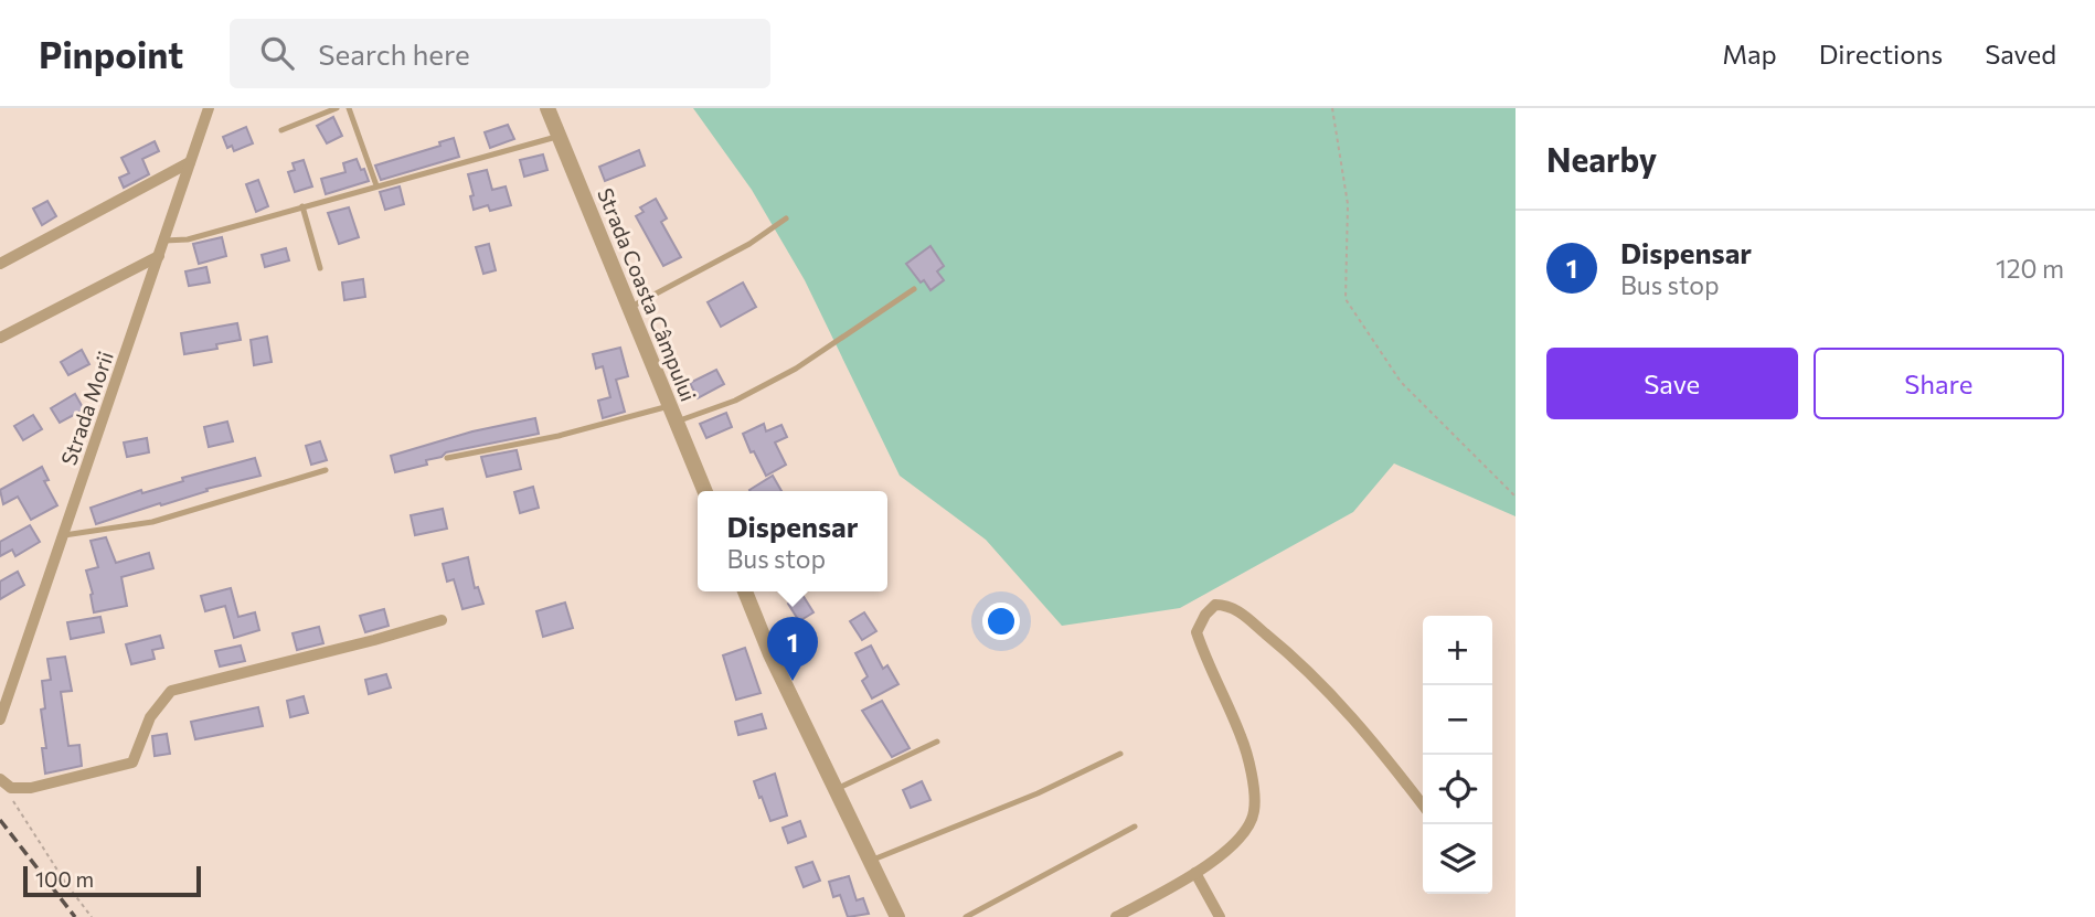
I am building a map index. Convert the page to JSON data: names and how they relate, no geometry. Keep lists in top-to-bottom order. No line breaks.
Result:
{"streets":{"street":["Strada Coasta Câmpului","Strada Morii"]},"scale_bar":"100 m","page":{"header":"Pinpoint","search":"Search here","nav":["Map","Directions","Saved"],"heading":"Nearby","list":[{"mark":"1","name":"Dispensar","note":"Bus stop","value":"120 m"}],"buttons":["Save","Share"],"popup":["Dispensar","Bus stop"],"map_buttons":["+","−"],"pins":"1","scale":"100 m"}}
